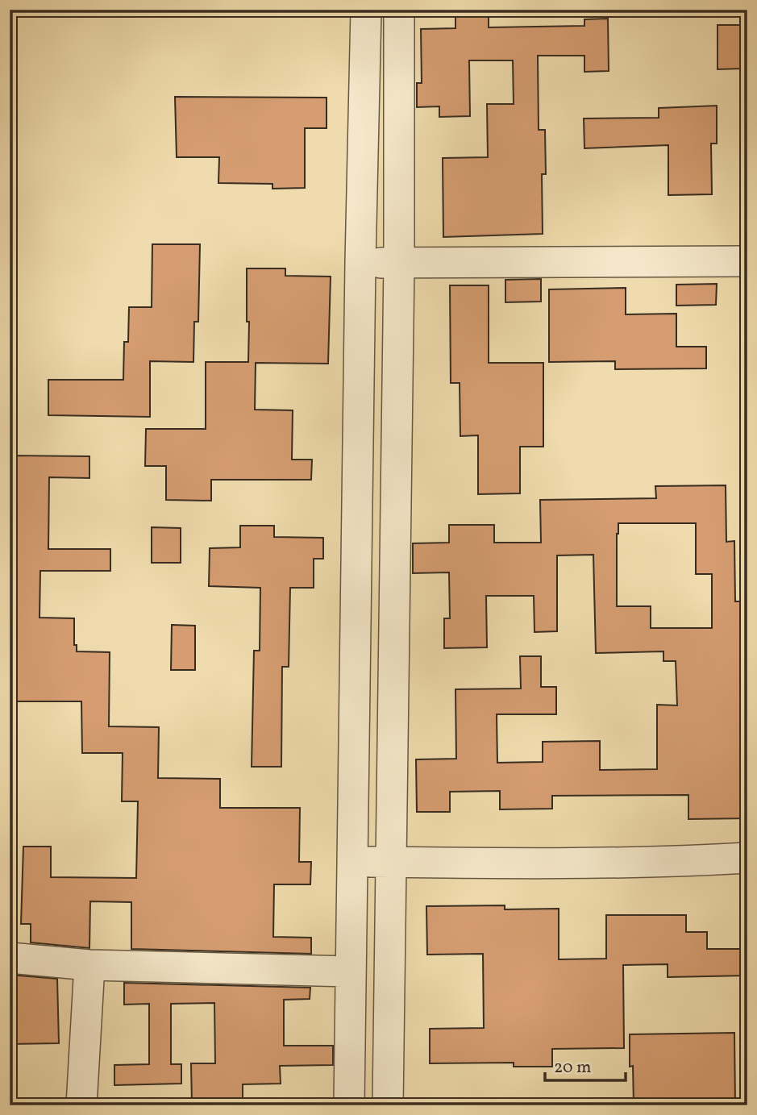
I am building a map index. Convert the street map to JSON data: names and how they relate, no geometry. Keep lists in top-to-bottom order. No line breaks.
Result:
{"scale_bar":"20 m"}
